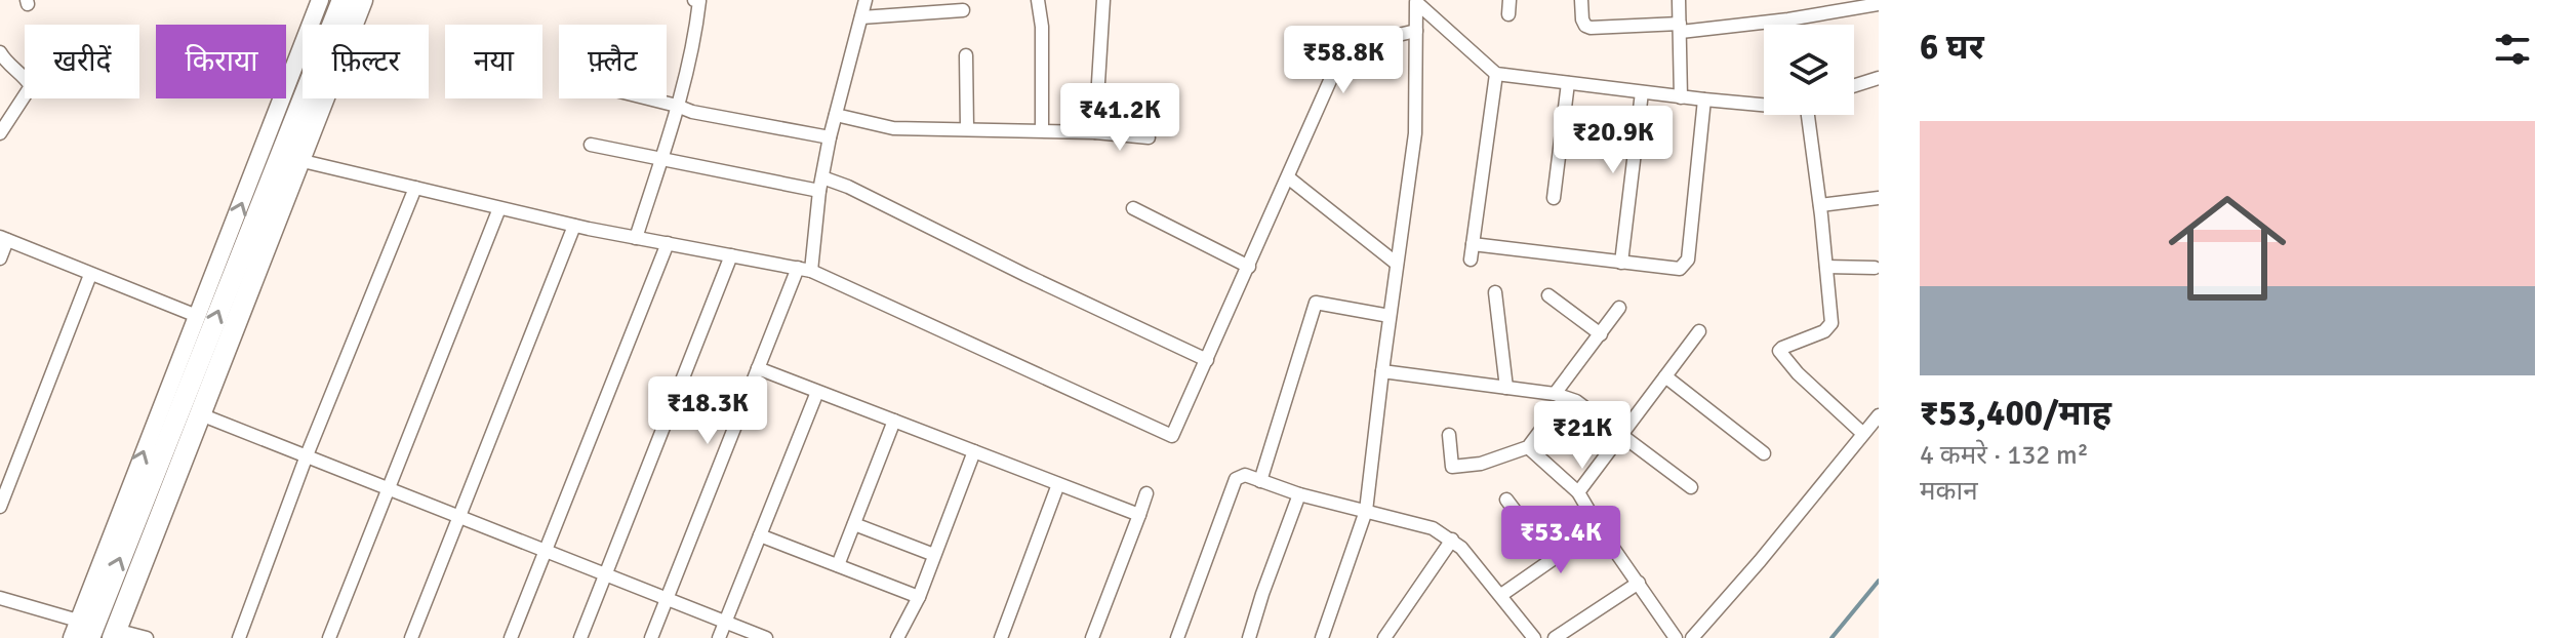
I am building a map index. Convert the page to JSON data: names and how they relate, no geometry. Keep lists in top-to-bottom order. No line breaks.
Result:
{"page":{"heading":"6 घर","chip":["खरीदें","किराया","फ़िल्टर","नया","फ़्लैट"],"price":["₹58.8K","₹41.2K","₹20.9K","₹18.3K","₹21K","₹53.4K"],"list":[{"name":"₹53,400/माह","note":"4 कमरे · 132 m² · मकान"}]}}
